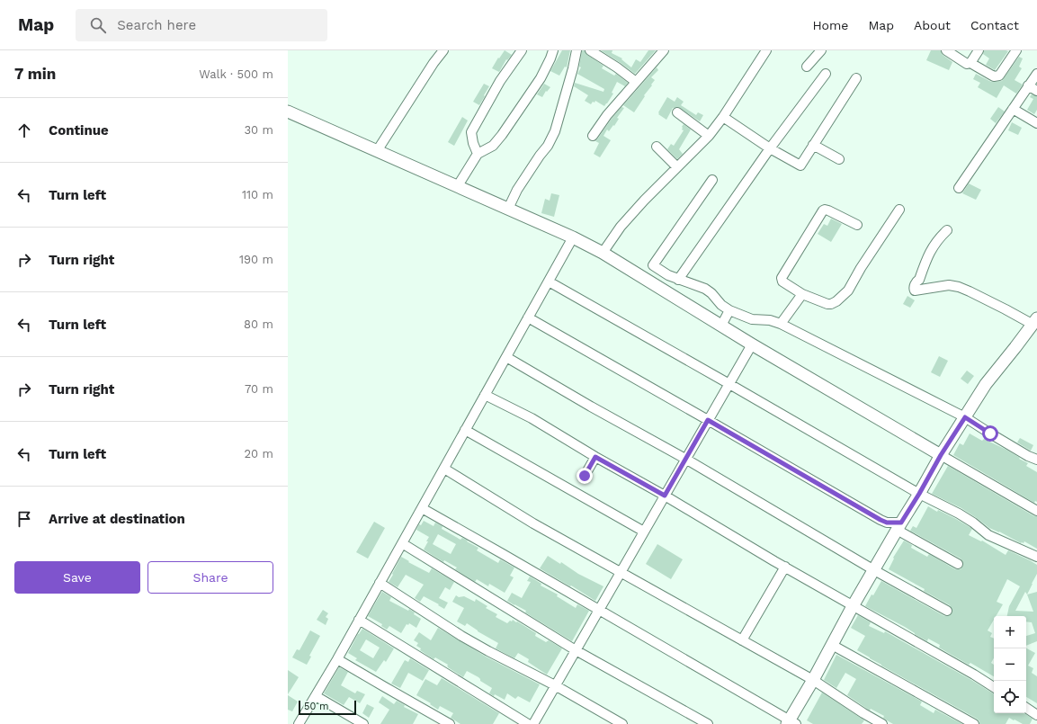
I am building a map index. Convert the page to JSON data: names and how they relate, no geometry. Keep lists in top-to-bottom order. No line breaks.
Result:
{"scale_bar":"50 m","page":{"header":"Map","search":"Search here","nav":["Home","Map","About","Contact"],"heading":["7 min","Walk · 500 m"],"list":[["Continue","30 m"],["Turn left","110 m"],["Turn right","190 m"],["Turn left","80 m"],["Turn right","70 m"],["Turn left","20 m"],"Arrive at destination"],"buttons":["Save","Share"],"map_buttons":["+","−"],"scale":"50 m"}}
